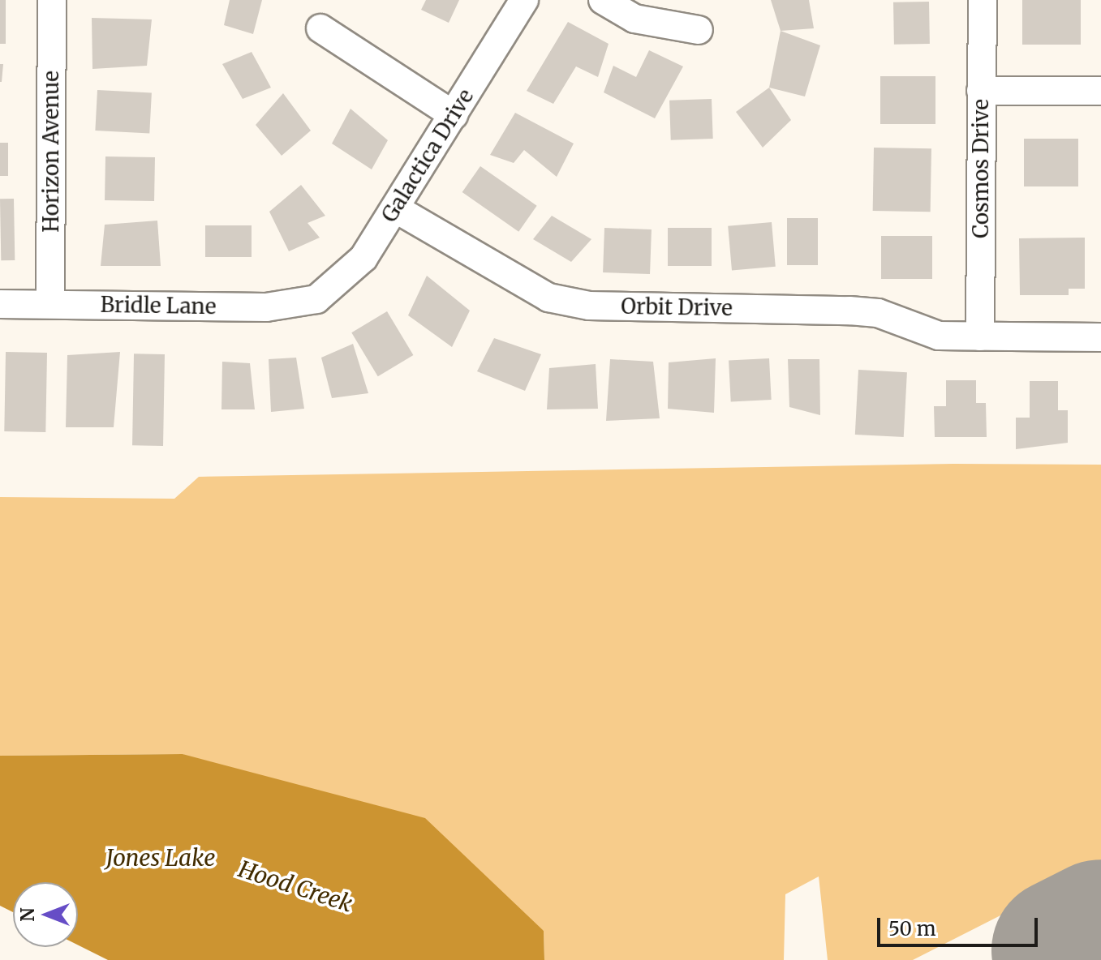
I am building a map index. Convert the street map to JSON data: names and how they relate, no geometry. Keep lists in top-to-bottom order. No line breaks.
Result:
{"streets":{"street":["Horizon Avenue","Galactica Drive","Cosmos Drive","Bridle Lane","Orbit Drive"]},"crossings":[["Horizon Avenue","Bridle Lane"],["Galactica Drive","Bridle Lane"],["Galactica Drive","Orbit Drive"],["Cosmos Drive","Orbit Drive"]],"water":["Jones Lake","Hood Creek"],"scale_bar":"50 m","north":"left"}
